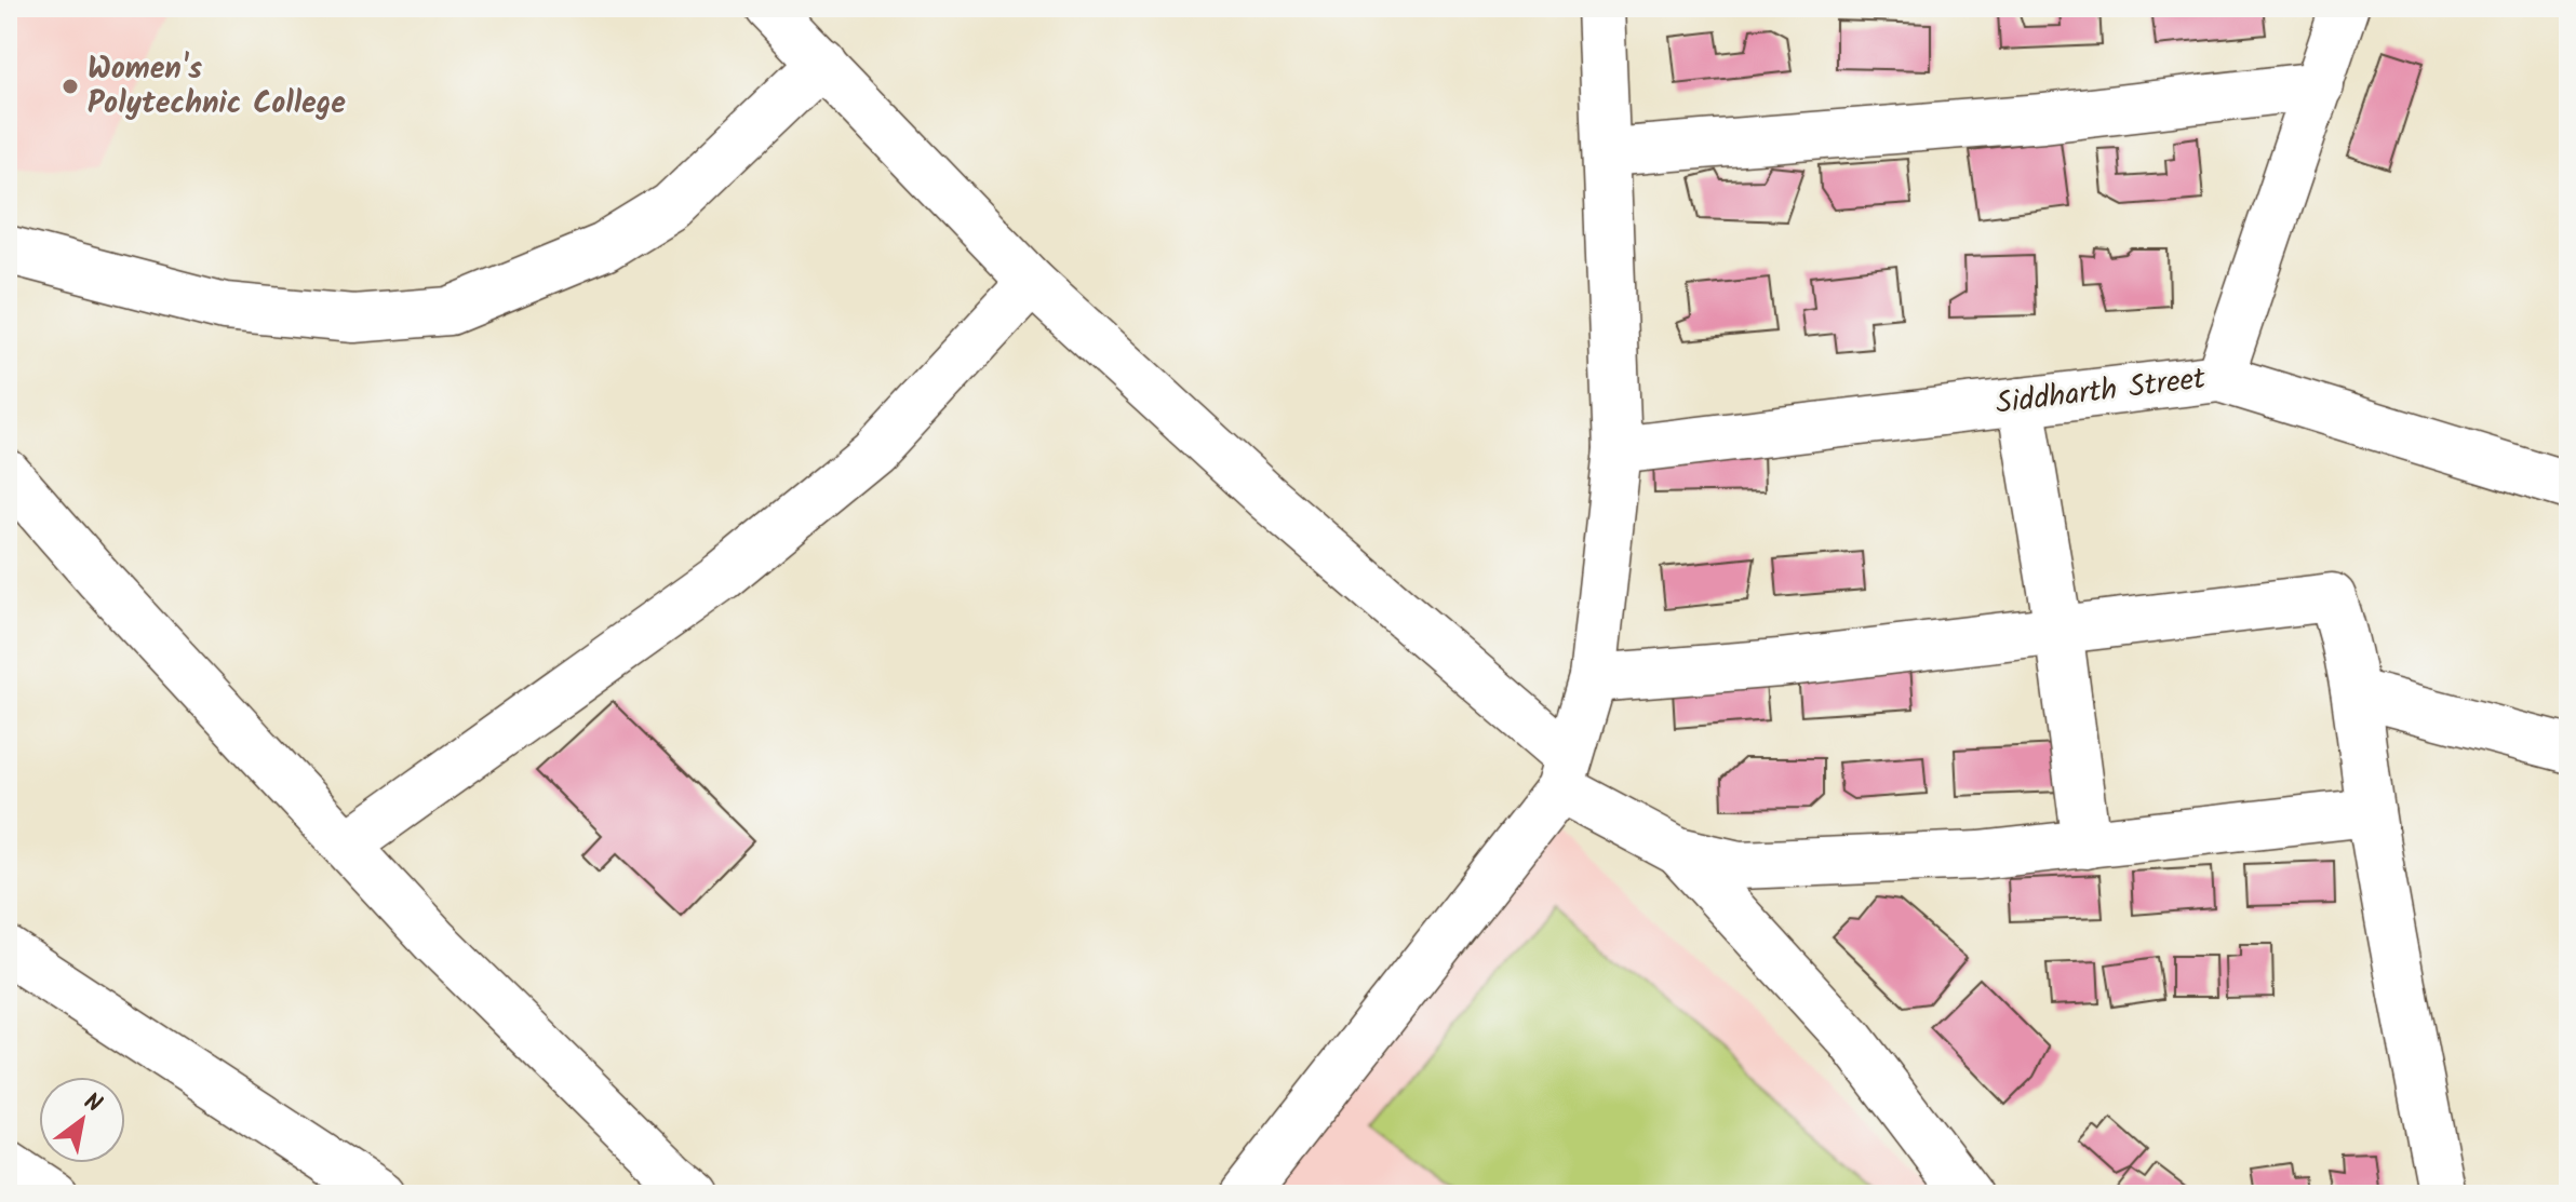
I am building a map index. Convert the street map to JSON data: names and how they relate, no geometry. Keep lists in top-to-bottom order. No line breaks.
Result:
{"streets":{"street":["Siddharth Street"]},"places":["Women's Polytechnic College"],"north":"top right"}
